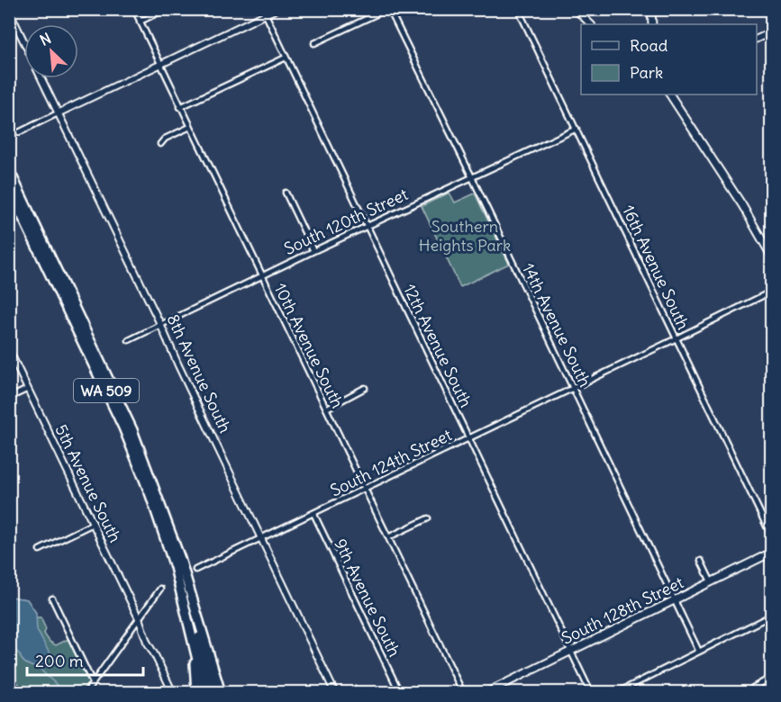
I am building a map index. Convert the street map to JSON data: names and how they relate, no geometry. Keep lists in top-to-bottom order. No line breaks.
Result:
{"streets":{"highway":["WA 509"],"main road":["South 128th Street"],"street":["South 120th Street","16th Avenue South","14th Avenue South","10th Avenue South","12th Avenue South","8th Avenue South","South 124th Street","5th Avenue South","9th Avenue South"]},"crossings":[["South 120th Street","16th Avenue South"],["South 120th Street","14th Avenue South"],["South 120th Street","10th Avenue South"],["South 120th Street","12th Avenue South"],["South 120th Street","8th Avenue South"],["16th Avenue South","South 124th Street"],["14th Avenue South","South 124th Street"],["14th Avenue South","South 128th Street"],["10th Avenue South","South 124th Street"],["12th Avenue South","South 124th Street"],["12th Avenue South","South 128th Street"],["8th Avenue South","South 124th Street"],["South 124th Street","9th Avenue South"]],"parks":["Southern Heights Park"],"legend":["Road","Park"],"scale_bar":"200 m","north":"top left"}
